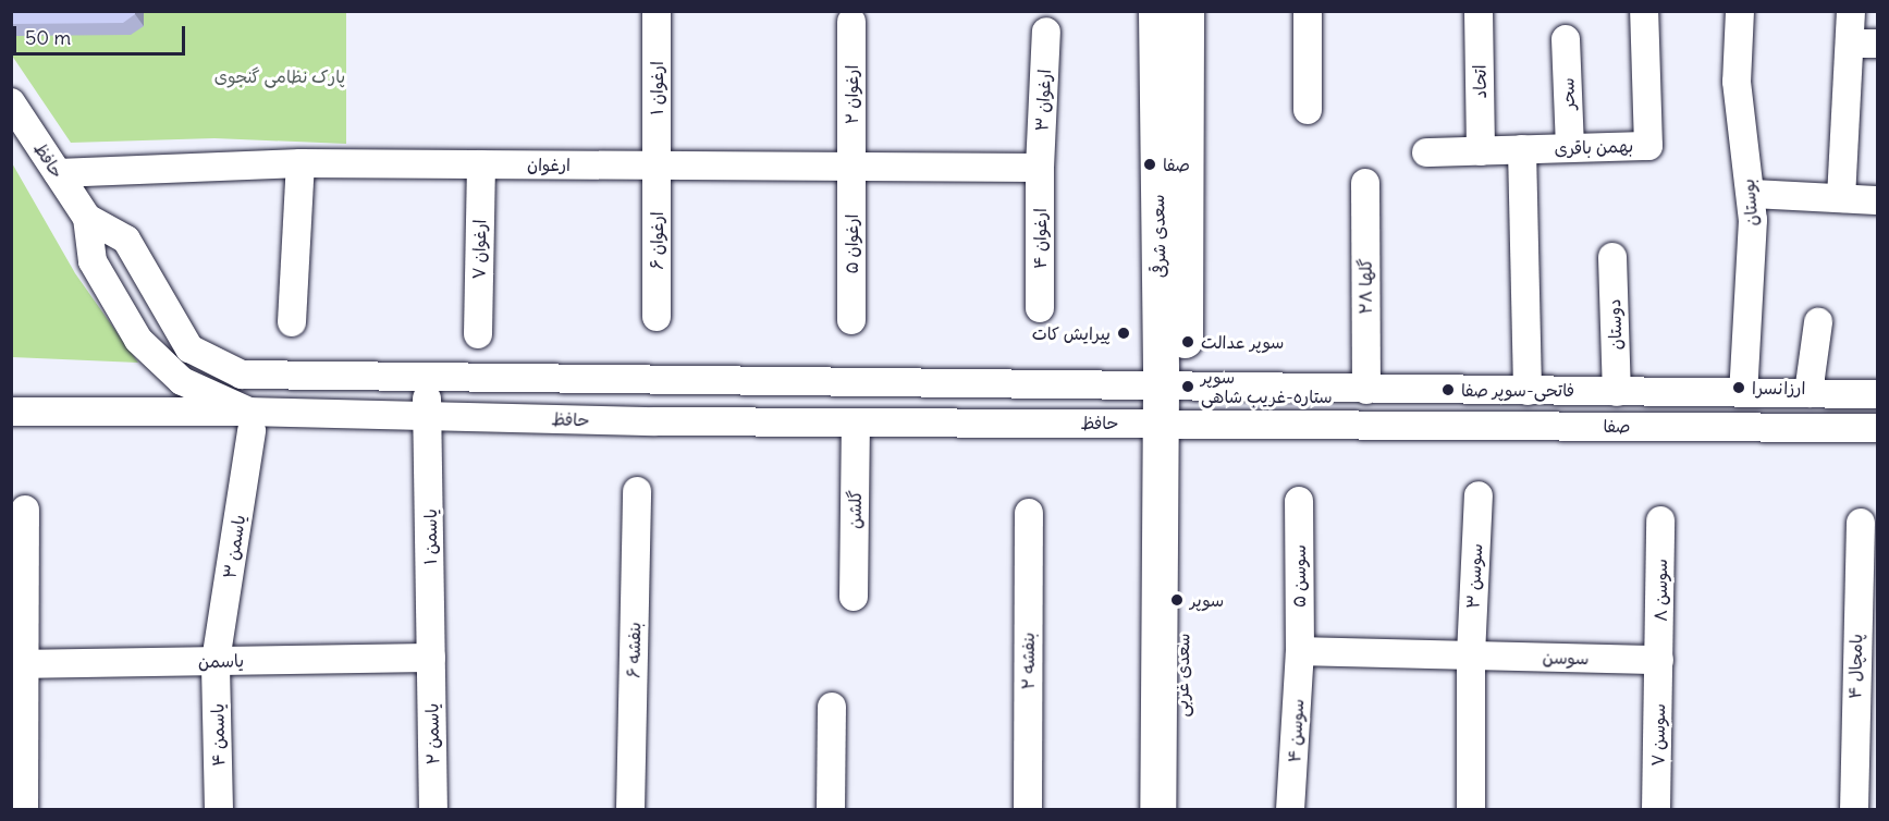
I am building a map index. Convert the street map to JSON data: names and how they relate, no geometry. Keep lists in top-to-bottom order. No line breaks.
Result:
{"streets":{"main road":["سعدی شرقی","سعدی غربی"],"street":["اتحاد","ارغوان ۱","سحر","ارغوان ۲","ارغوان ۳","بهمن باقری","حافظ","ارغوان","بوستان","ارغوان ۴","ارغوان ۶","ارغوان ۵","ارغوان ۷","گلها ۲۸","دوستان","صفا","گلشن","یاسمن ۱","یاسمن ۳","سوسن ۵","سوسن ۳","سوسن ۸","بنفشه ۶","سوسن","یاسمن","بنفشه ۲","پامچال ۴","سوسن ۴","یاسمن ۲","یاسمن ۴","سوسن ۷"]},"crossings":[["اتحاد","بهمن باقری"],["ارغوان ۱","ارغوان"],["ارغوان ۱","ارغوان ۶"],["سحر","بهمن باقری"],["ارغوان ۲","ارغوان"],["ارغوان ۲","ارغوان ۵"],["ارغوان ۳","ارغوان"],["ارغوان ۳","ارغوان ۴"],["حافظ","ارغوان"],["حافظ","سعدی شرقی"],["حافظ","صفا"],["حافظ","گلشن"],["حافظ","یاسمن ۱"],["حافظ","یاسمن ۳"],["حافظ","سعدی غربی"],["ارغوان","ارغوان ۴"],["ارغوان","ارغوان ۶"],["ارغوان","ارغوان ۵"],["ارغوان","ارغوان ۷"],["بوستان","صفا"],["سعدی شرقی","صفا"],["سعدی شرقی","سعدی غربی"],["گلها ۲۸","صفا"],["دوستان","صفا"],["صفا","سعدی غربی"],["یاسمن ۱","یاسمن"],["یاسمن ۱","یاسمن ۲"],["یاسمن ۳","یاسمن"],["یاسمن ۳","یاسمن ۴"],["سوسن ۵","سوسن"],["سوسن ۵","سوسن ۴"],["سوسن ۳","سوسن"],["سوسن ۸","سوسن"],["سوسن ۸","سوسن ۷"],["سوسن","سوسن ۴"],["سوسن","سوسن ۷"],["یاسمن","یاسمن ۲"],["یاسمن","یاسمن ۴"]],"parks":["پارک نظامی گنجوی"],"places":["صفا","پیرایش کات","سوپر عدالت","سوپر ستاره-غریب شاهی","ارزانسرا","فاتحی-سوپر صفا","سوپر"],"scale_bar":"50 m"}
